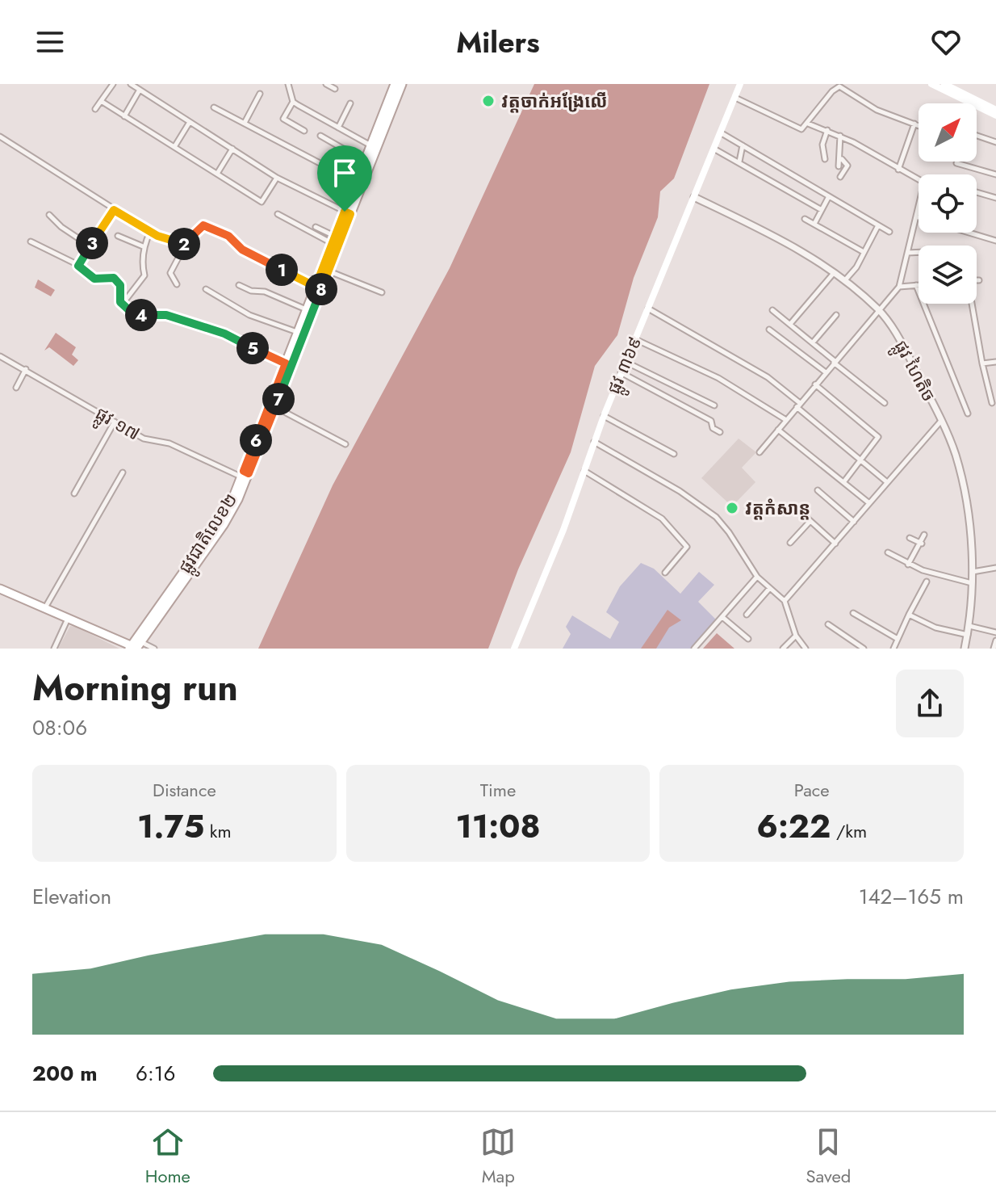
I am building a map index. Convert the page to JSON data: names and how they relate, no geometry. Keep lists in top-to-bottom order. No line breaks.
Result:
{"streets":{"main road":["ផ្លូវ ៣៦៩","ផ្លូវជាតិលេខ២"],"street":["ផ្លូវ ហៃតិច","ផ្លូវ ១៧"]},"crossings":[["ផ្លូវ ៣៦៩","ផ្លូវ ហៃតិច"],["ផ្លូវ ១៧","ផ្លូវជាតិលេខ២"]],"places":["វត្តចាក់អង្រែលើ","វត្តកំសាន្ត"],"north":"top right","page":{"header":"Milers","pins":["3","2","1","8","4","5","7","6"],"heading":["Morning run","08:06"],"stats":[["Distance","1.75 km"],["Time","11:08"],["Pace","6:22 /km"]],"chart":["Elevation","142–165 m"],"list":[{"name":"200 m","note":"6:16"}],"tabs":["Home","Map","Saved"]}}
